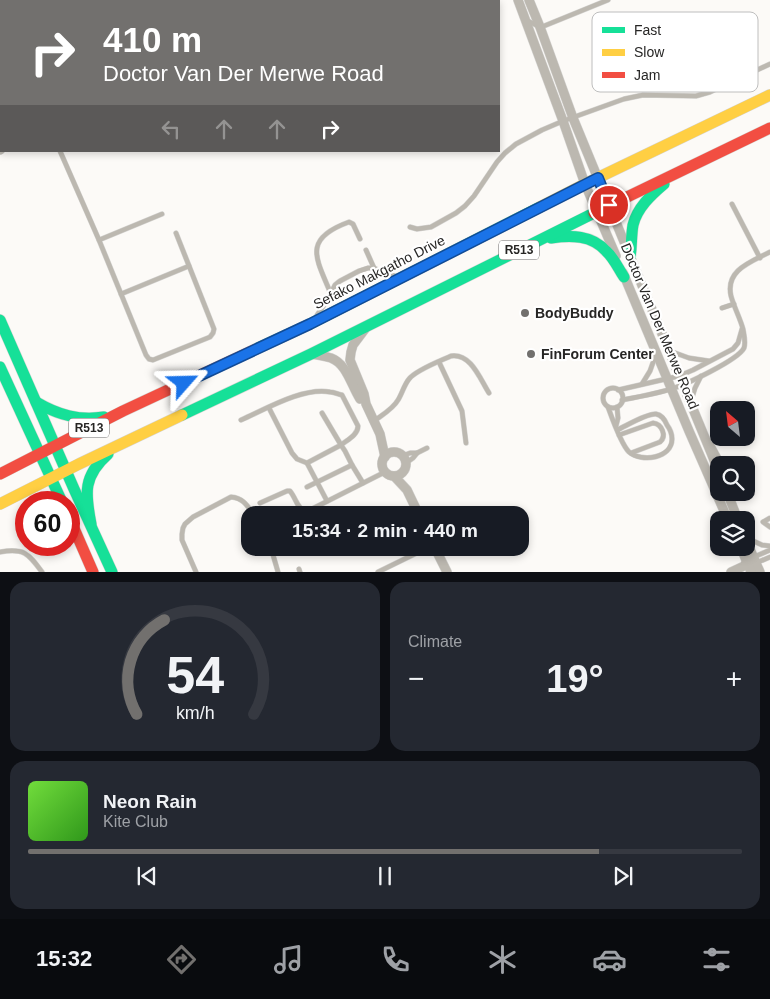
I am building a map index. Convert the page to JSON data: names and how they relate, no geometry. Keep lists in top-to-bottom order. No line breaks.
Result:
{"streets":{"main road":["R513","Sefako Makgatho Drive"],"street":["Doctor Van Der Merwe Road"]},"crossings":[["R513","Doctor Van Der Merwe Road"],["Sefako Makgatho Drive","Doctor Van Der Merwe Road"]],"places":["BodyBuddy","FinForum Center"],"legend":["Fast","Slow","Jam"],"north":"top left","page":{"turn":["410 m","Doctor Van Der Merwe Road"],"limit":"60","trip":"15:34 · 2 min · 440 m","tile":"Climate","heat":["−","19°","+"],"song":["Neon Rain","Kite Club"],"tabs":"15:32","gauge":["54","km/h"]}}
